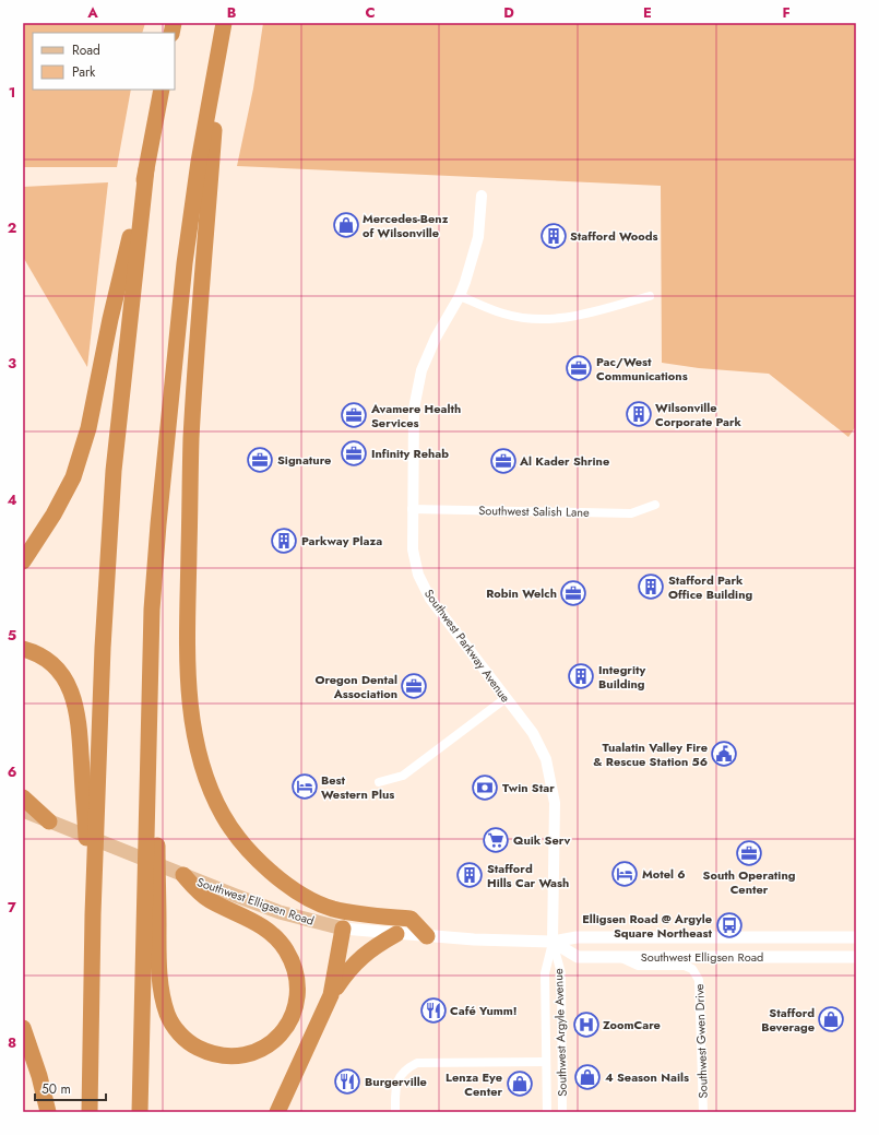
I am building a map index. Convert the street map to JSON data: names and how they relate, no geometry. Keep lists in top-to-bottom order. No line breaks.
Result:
{"streets":{"main road":["Southwest Elligsen Road"],"street":["Southwest Salish Lane","Southwest Parkway Avenue","Southwest Argyle Avenue","Southwest Gwen Drive"]},"crossings":[["Southwest Salish Lane","Southwest Parkway Avenue"],["Southwest Parkway Avenue","Southwest Elligsen Road"],["Southwest Parkway Avenue","Southwest Argyle Avenue"],["Southwest Elligsen Road","Southwest Argyle Avenue"],["Southwest Elligsen Road","Southwest Gwen Drive"]],"places":{"shop":["Mercedes-Benz of Wilsonville","Stafford Beverage","4 Season Nails","Lenza Eye Center"],"building":["Stafford Woods","Wilsonville Corporate Park","Parkway Plaza","Stafford Park Office Building","Integrity Building","Stafford Hills Car Wash"],"office":["Pac/West Communications","Avamere Health Services","Infinity Rehab","Signature","Al Kader Shrine","Robin Welch","Oregon Dental Association","South Operating Center"],"public building":["Tualatin Valley Fire & Rescue Station 56"],"hotel":["Best Western Plus","Motel 6"],"bank":["Twin Star"],"supermarket":["Quik Serv"],"bus stop":["Elligsen Road @ Argyle Square Northeast"],"restaurant":["Café Yumm!","Burgerville"],"hospital":["ZoomCare"]},"legend":["Road","Park"],"scale_bar":"50 m","grid":{"columns":["A","B","C","D","E","F"],"rows":["1","2","3","4","5","6","7","8"]}}
